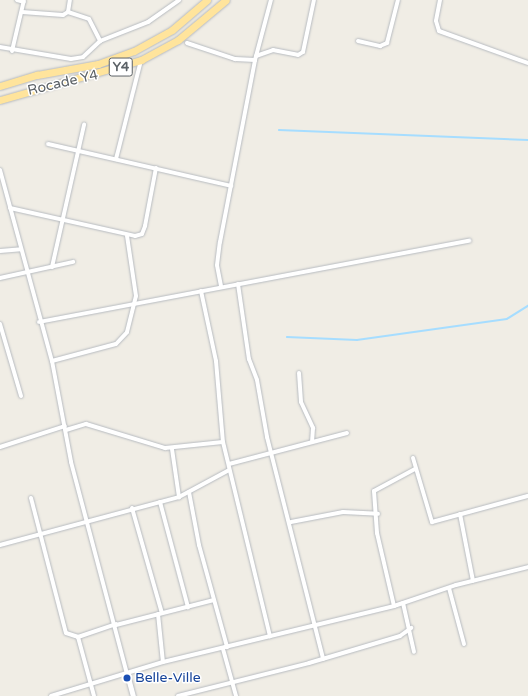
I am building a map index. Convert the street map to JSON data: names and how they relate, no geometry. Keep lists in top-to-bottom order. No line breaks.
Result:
{"streets":{"highway":["Y4","Rocade Y4"]},"places":["Belle-Ville"]}
